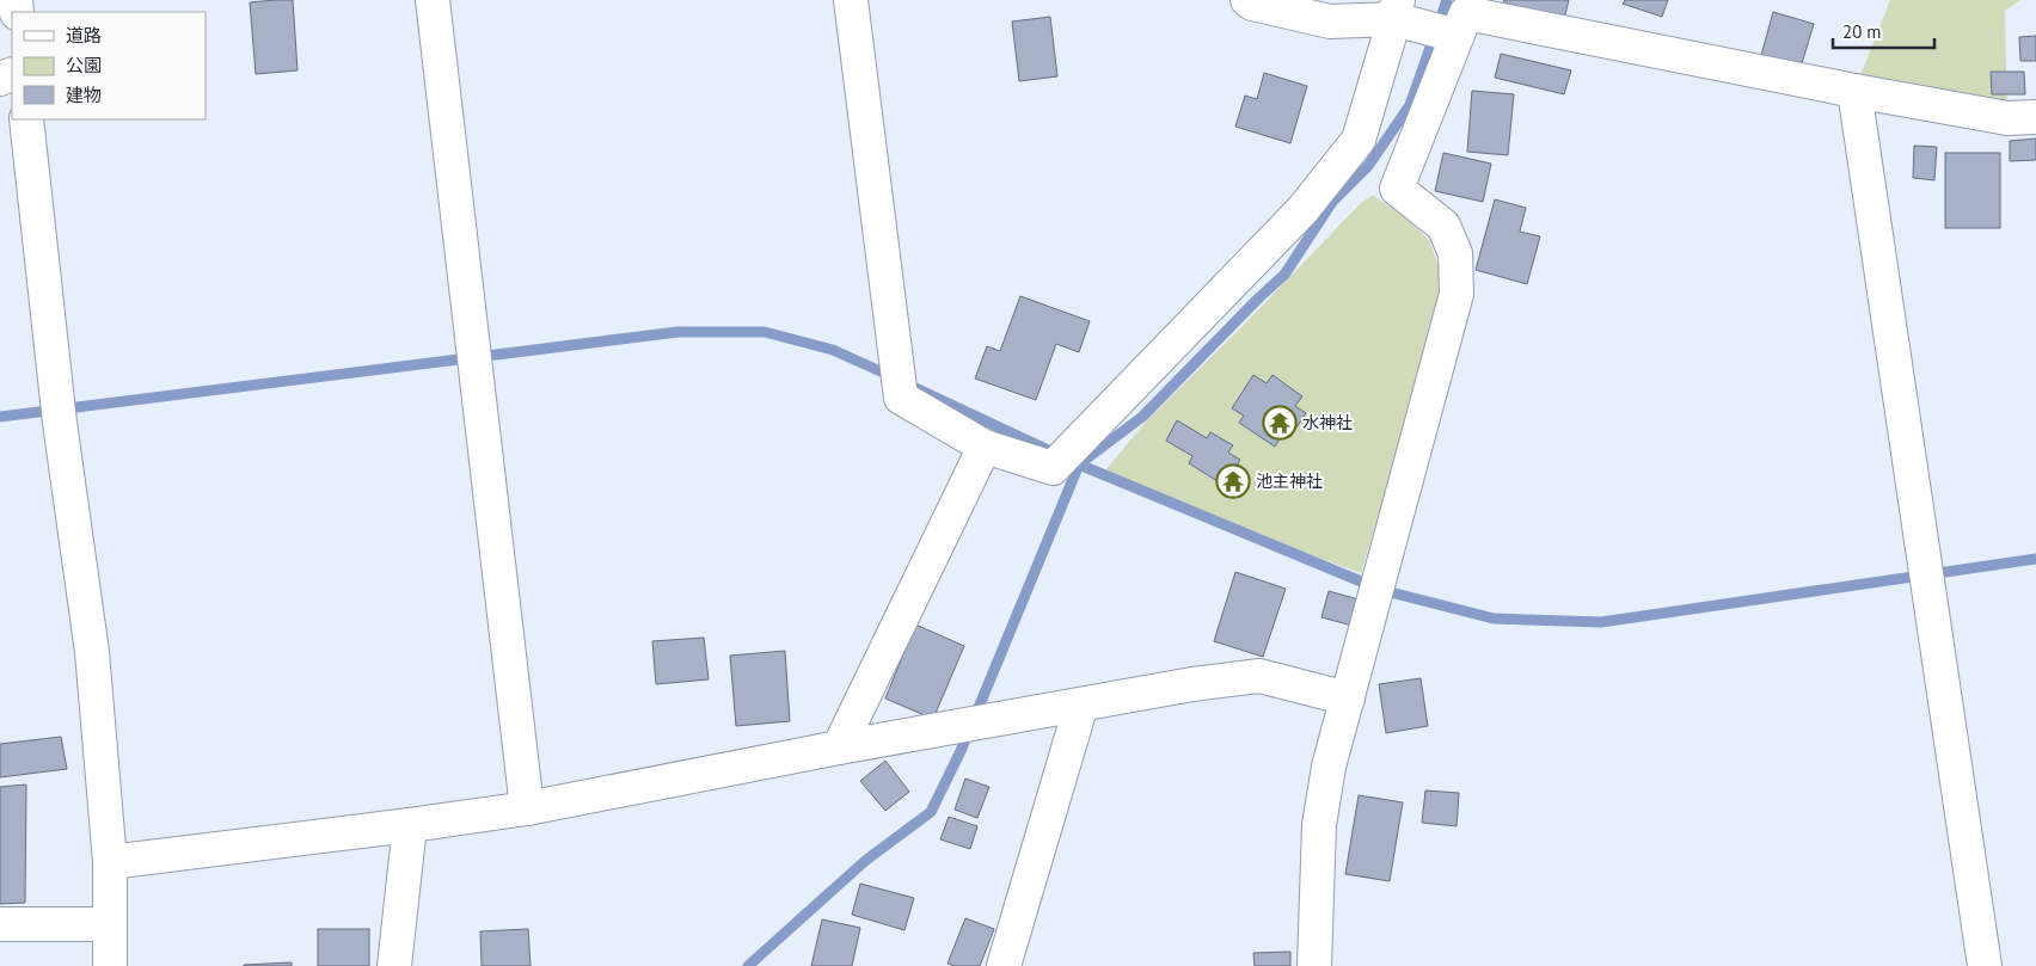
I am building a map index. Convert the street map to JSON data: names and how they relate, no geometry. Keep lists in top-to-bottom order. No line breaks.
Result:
{"places":{"temple":["水神社","池主神社"]},"legend":["道路","公園","建物"],"scale_bar":"20 m"}
